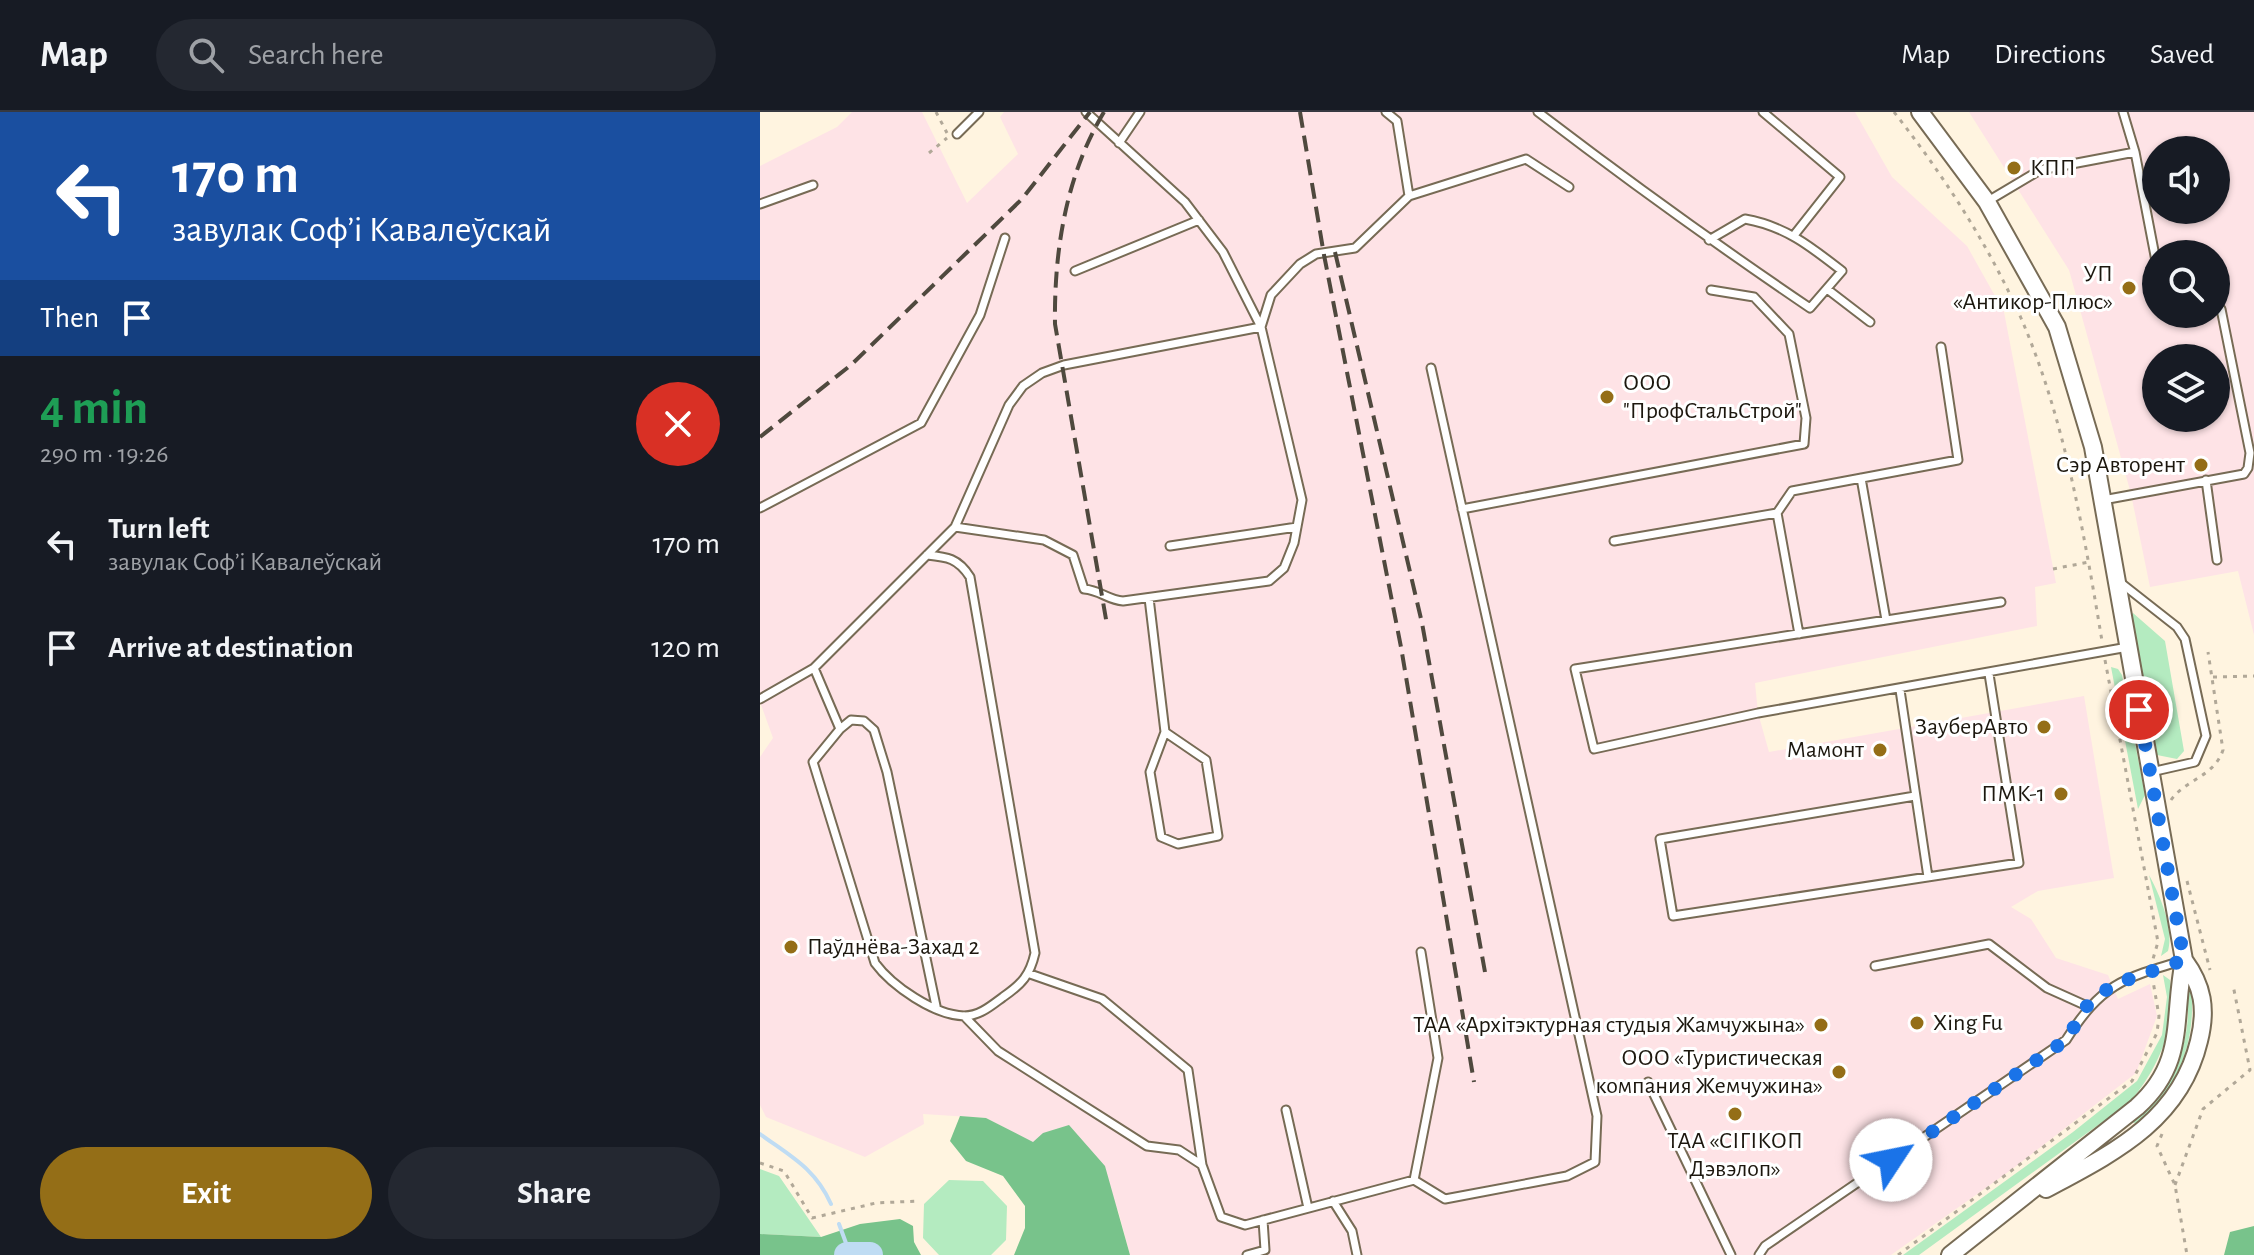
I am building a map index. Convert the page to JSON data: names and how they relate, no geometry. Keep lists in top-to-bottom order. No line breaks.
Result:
{"places":["КПП","УП «Антикор-Плюс»","ООО \"ПрофСтальСтрой\"","Сэр Авторент","ЗауберАвто","Мамонт","ПМК-1","Паўднёва-Захад 2","Xing Fu","ТАА «Архітэктурная студыя Жамчужына»","ООО «Туристическая компания Жемчужина»","ТАА «СІГІКОП Дэвэлоп»"],"page":{"header":"Map","search":"Search here","nav":["Map","Directions","Saved"],"turn":["170 m","завулак Софʼі Кавалеўскай"],"then":"Then","heading":["4 min","290 m · 19:26"],"list":[{"name":"Turn left","note":"завулак Софʼі Кавалеўскай","value":"170 m"},{"name":"Arrive at destination","value":"120 m"}],"buttons":["Exit","Share"]}}
